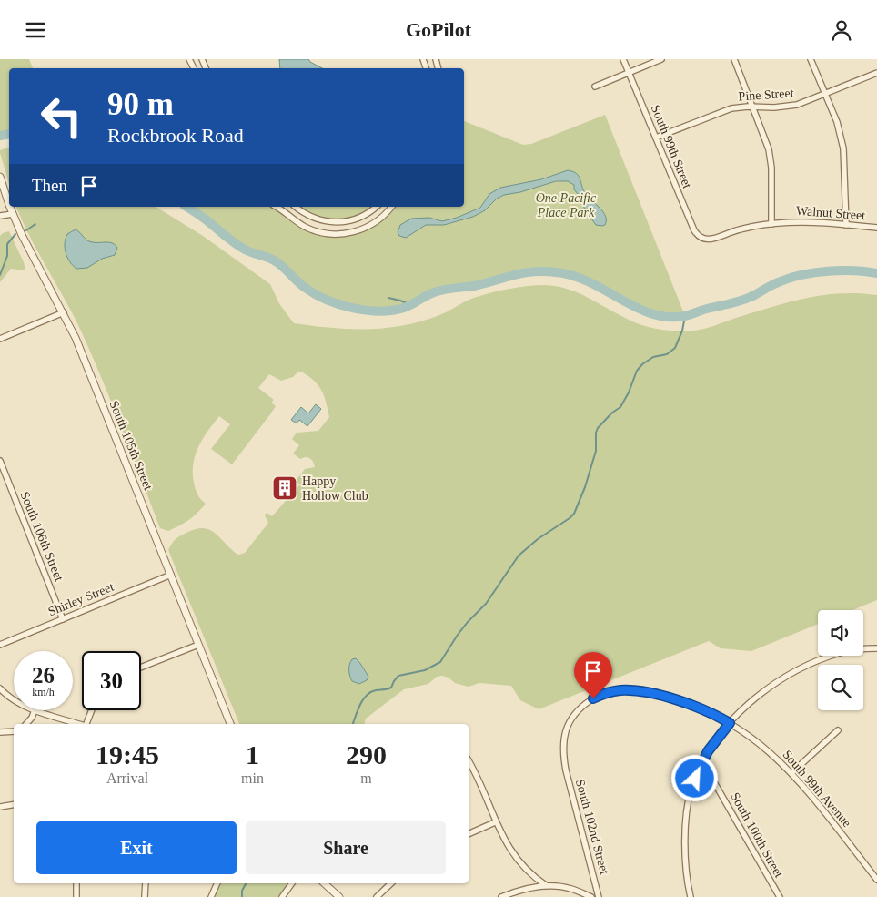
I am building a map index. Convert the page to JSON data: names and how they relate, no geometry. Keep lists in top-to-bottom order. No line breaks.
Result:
{"streets":{"street":["Pine Street","South 99th Street","Walnut Street","South 105th Street","South 106th Street","Shirley Street","South 99th Avenue","South 102nd Street","South 100th Street"]},"crossings":[["Pine Street","South 99th Street"],["South 99th Street","Walnut Street"],["South 105th Street","Shirley Street"],["South 106th Street","Shirley Street"],["South 99th Avenue","South 102nd Street"]],"parks":["One Pacific Place Park"],"places":{"building":["Happy Hollow Club"]},"page":{"header":"GoPilot","turn":["90 m","Rockbrook Road"],"then":"Then","speed":"26 km/h","limit":"30","eta":["19:45","Arrival","1","min","290","m"],"buttons":["Exit","Share"]}}
